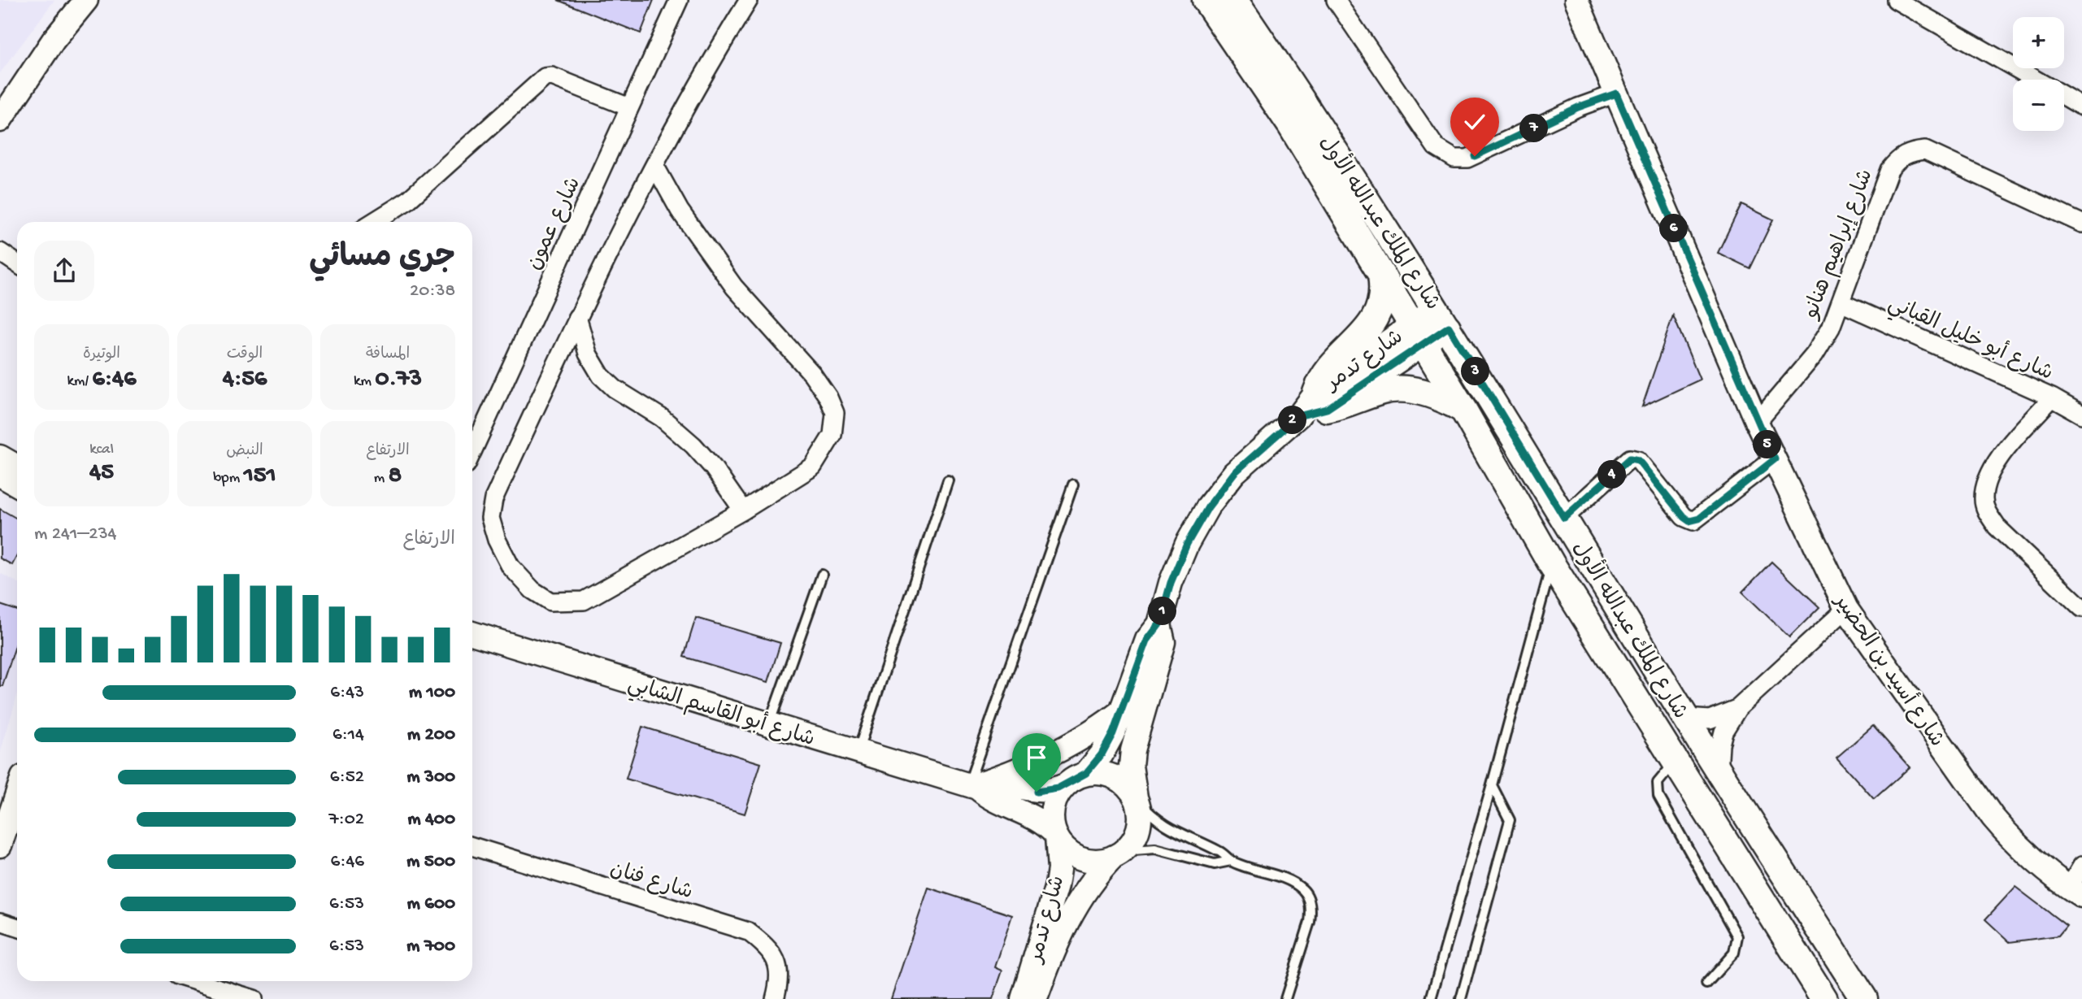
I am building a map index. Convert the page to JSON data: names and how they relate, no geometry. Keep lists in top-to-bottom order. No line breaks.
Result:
{"streets":{"main road":["شارع الملك عبدالله الأول"],"street":["شارع عمون","شارع إبراهيم هنانو","شارع أبو خليل القباني","شارع تدمر","شارع أسيد بن الحضير","شارع أبو القاسم الشابي","شارع فنان"]},"crossings":[["شارع الملك عبدالله الأول","شارع تدمر"],["شارع إبراهيم هنانو","شارع أبو خليل القباني"],["شارع إبراهيم هنانو","شارع أسيد بن الحضير"],["شارع تدمر","شارع أبو القاسم الشابي"]],"page":{"map_buttons":["+","−"],"pins":["7","6","3","2","5","4","1"],"heading":["جري مسائي","20:38"],"stats":[["المسافة","0.73 km"],["الوقت","4:56"],["الوتيرة","6:46 /km"],["الارتفاع","8 m"],["النبض","151 bpm"],["kcal","45"]],"chart":["الارتفاع","234–241 m"],"list":[{"name":"100 m","note":"6:43"},{"name":"200 m","note":"6:14"},{"name":"300 m","note":"6:52"},{"name":"400 m","note":"7:02"},{"name":"500 m","note":"6:46"},{"name":"600 m","note":"6:53"},{"name":"700 m","note":"6:53"}]}}
